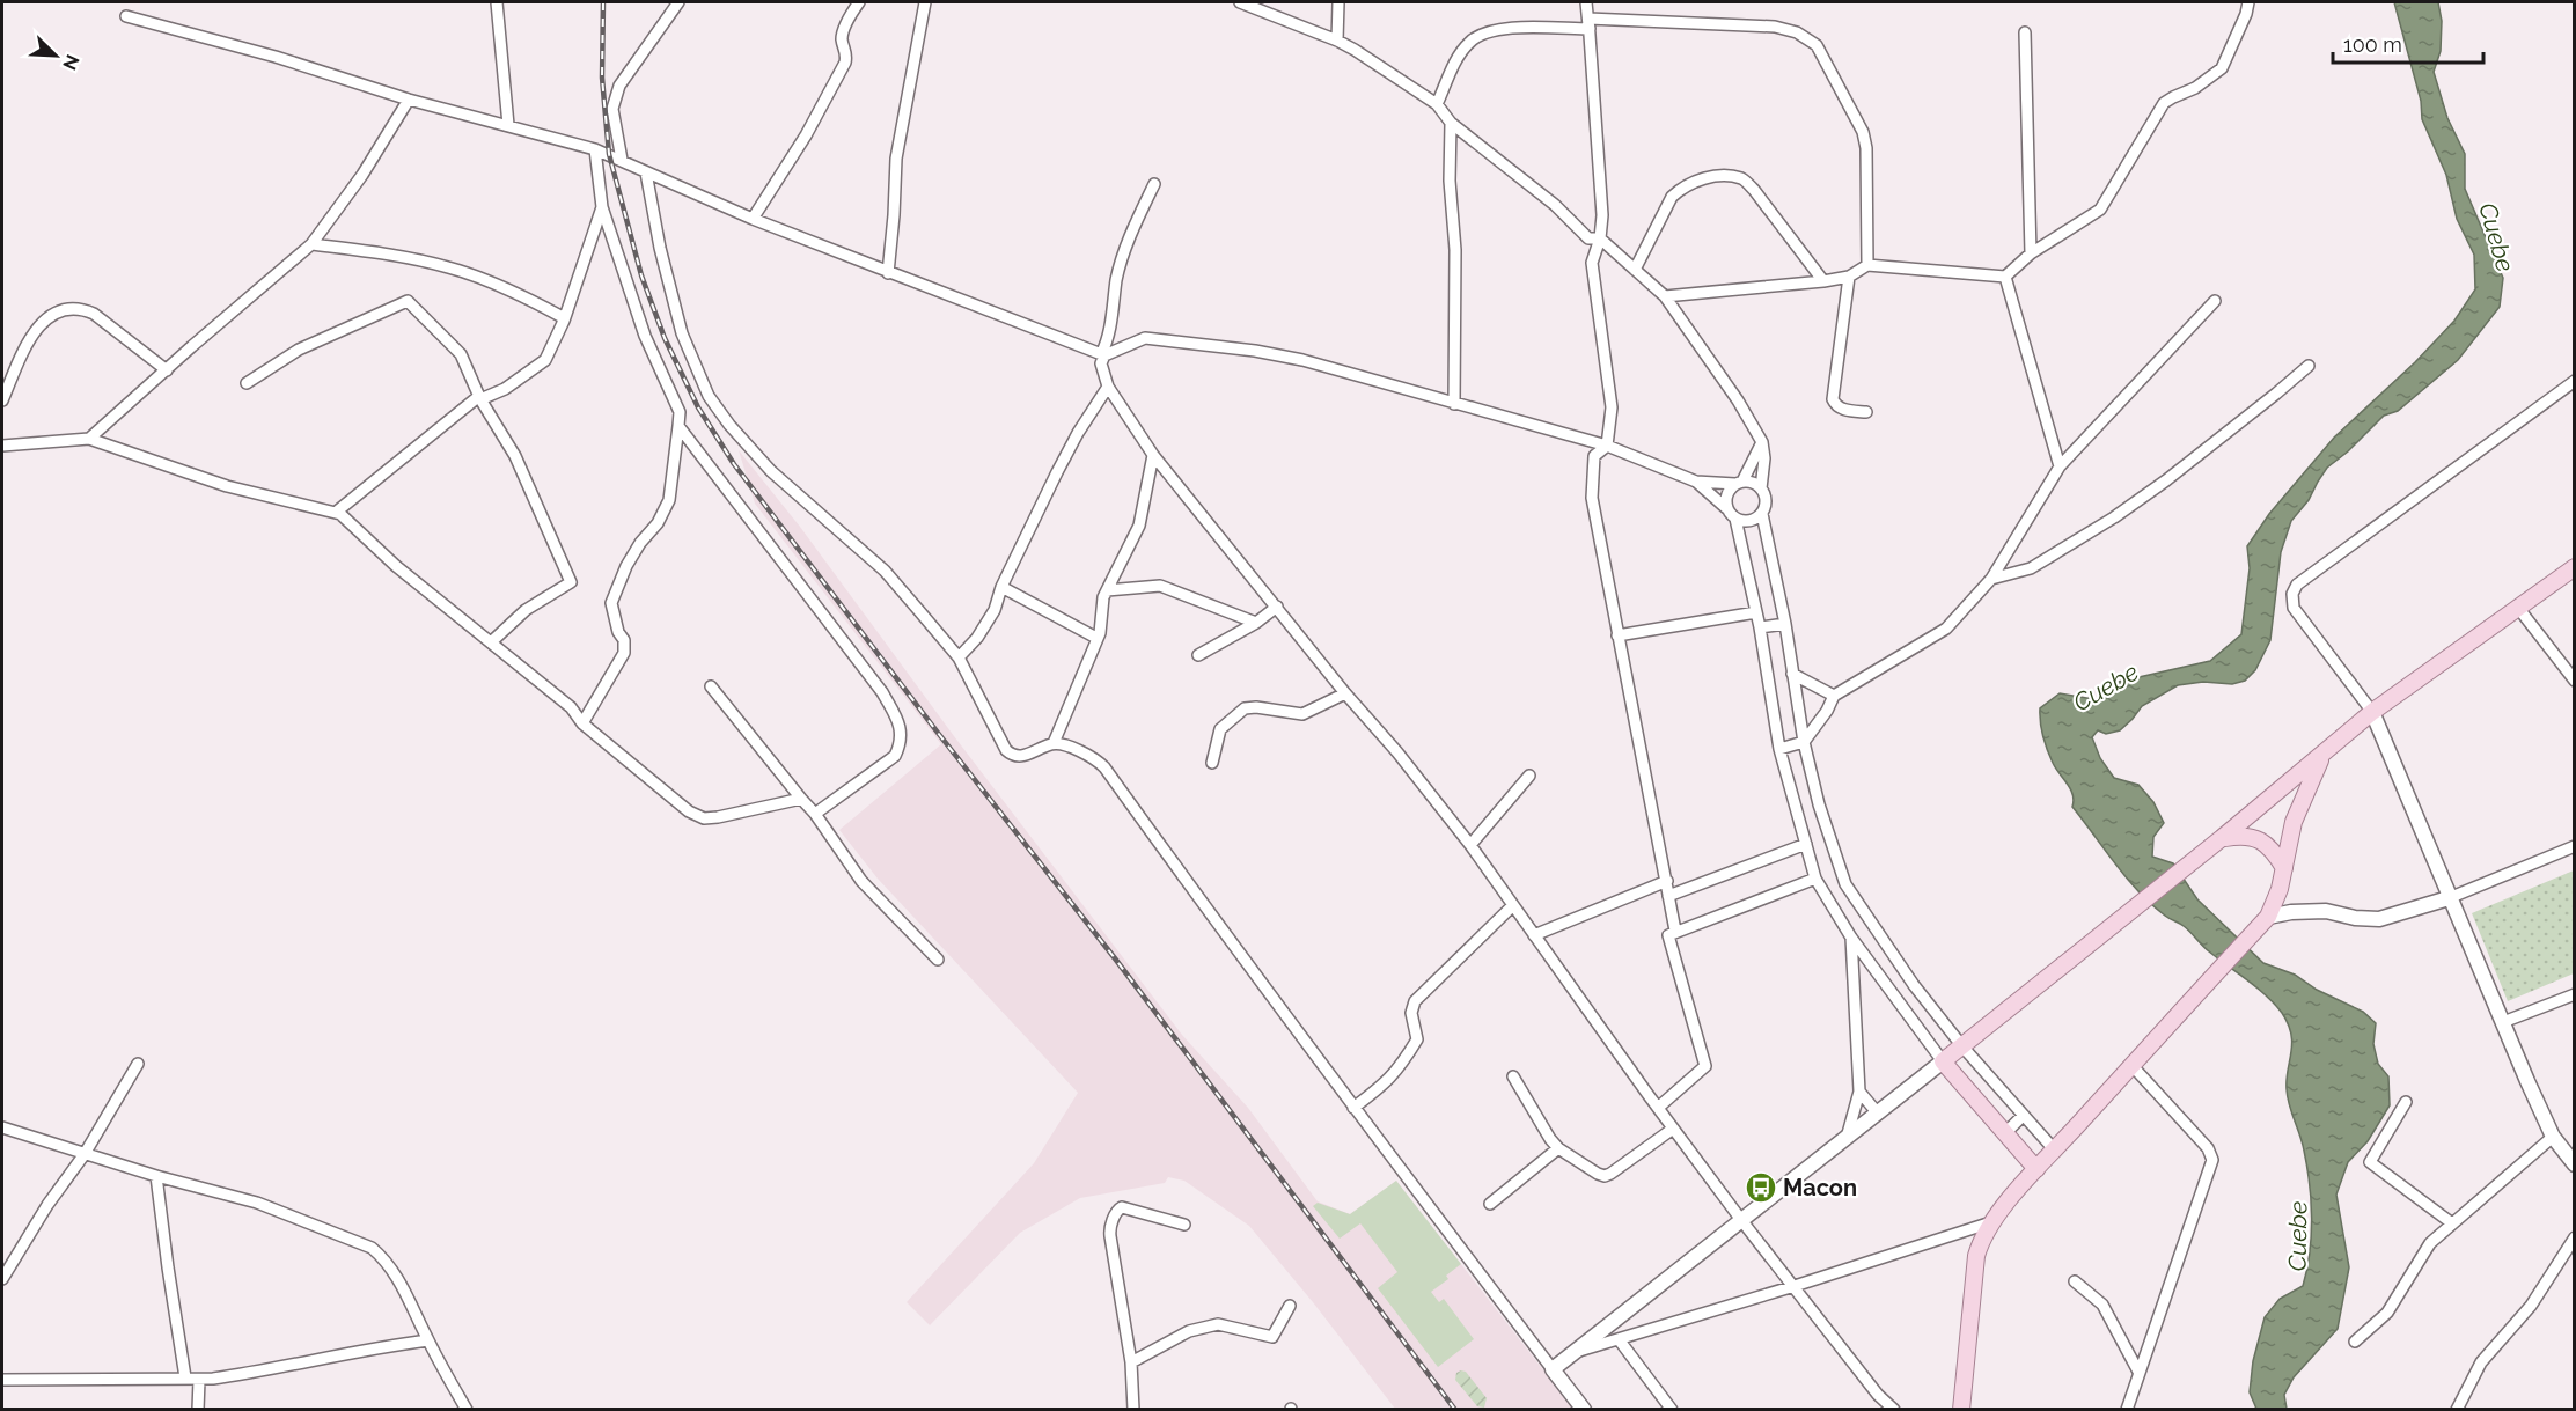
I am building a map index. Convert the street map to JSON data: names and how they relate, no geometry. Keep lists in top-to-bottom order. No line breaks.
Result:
{"water":["Cuebe"],"places":{"bus stop":["Macon"]},"scale_bar":"100 m","north":"bottom right"}
